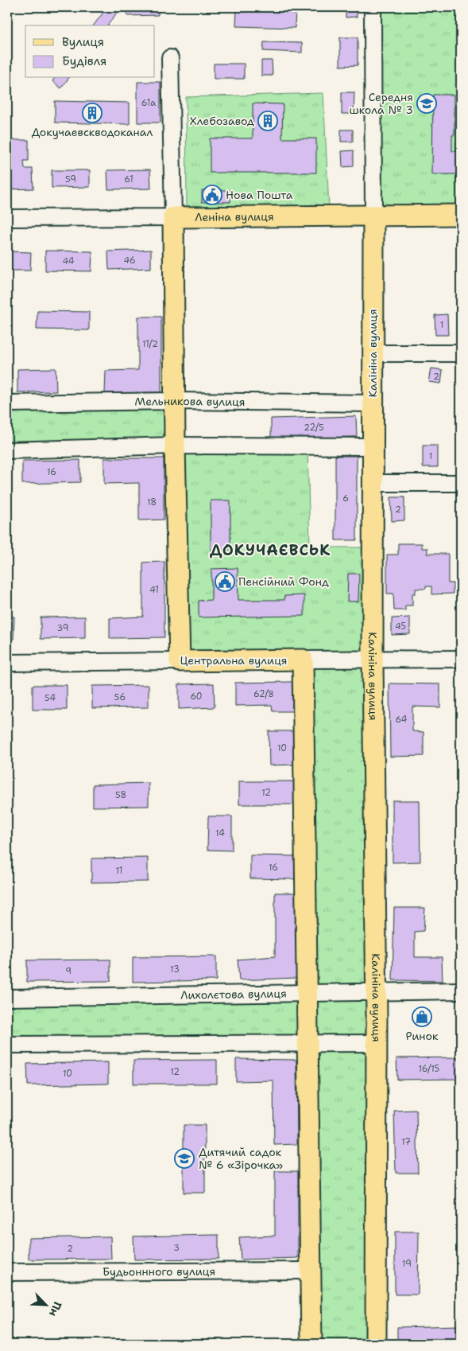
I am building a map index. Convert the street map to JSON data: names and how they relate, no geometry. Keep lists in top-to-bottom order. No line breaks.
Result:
{"streets":{"main road":["Леніна вулиця","Калініна вулиця","Центральна вулиця"],"street":["Мельникова вулиця","Лихолєтова вулиця","Будьоннного вулиця"]},"crossings":[["Леніна вулиця","Калініна вулиця"],["Калініна вулиця","Мельникова вулиця"],["Калініна вулиця","Центральна вулиця"],["Калініна вулиця","Лихолєтова вулиця"]],"districts":["ДОКУЧАЄВСЬК"],"places":{"school or university":["Середня школа № 3","Дитячий садок № 6 «Зірочка»"],"building":["Докучаевскводоканал","Хлебозавод"],"public building":["Нова Пошта","Пенсійний Фонд"],"shop":["Ринок"]},"house_numbers":["61а","59","61","46","44","1","11/2","2","22/5","1","16","6","18","2","41","45","39","62/8","60","56","54","64","10","12","58","14","16","11","13","9","16/15","12","10","17","3","2","19"],"legend":["Вулиця","Будівля"],"north":"bottom right"}
